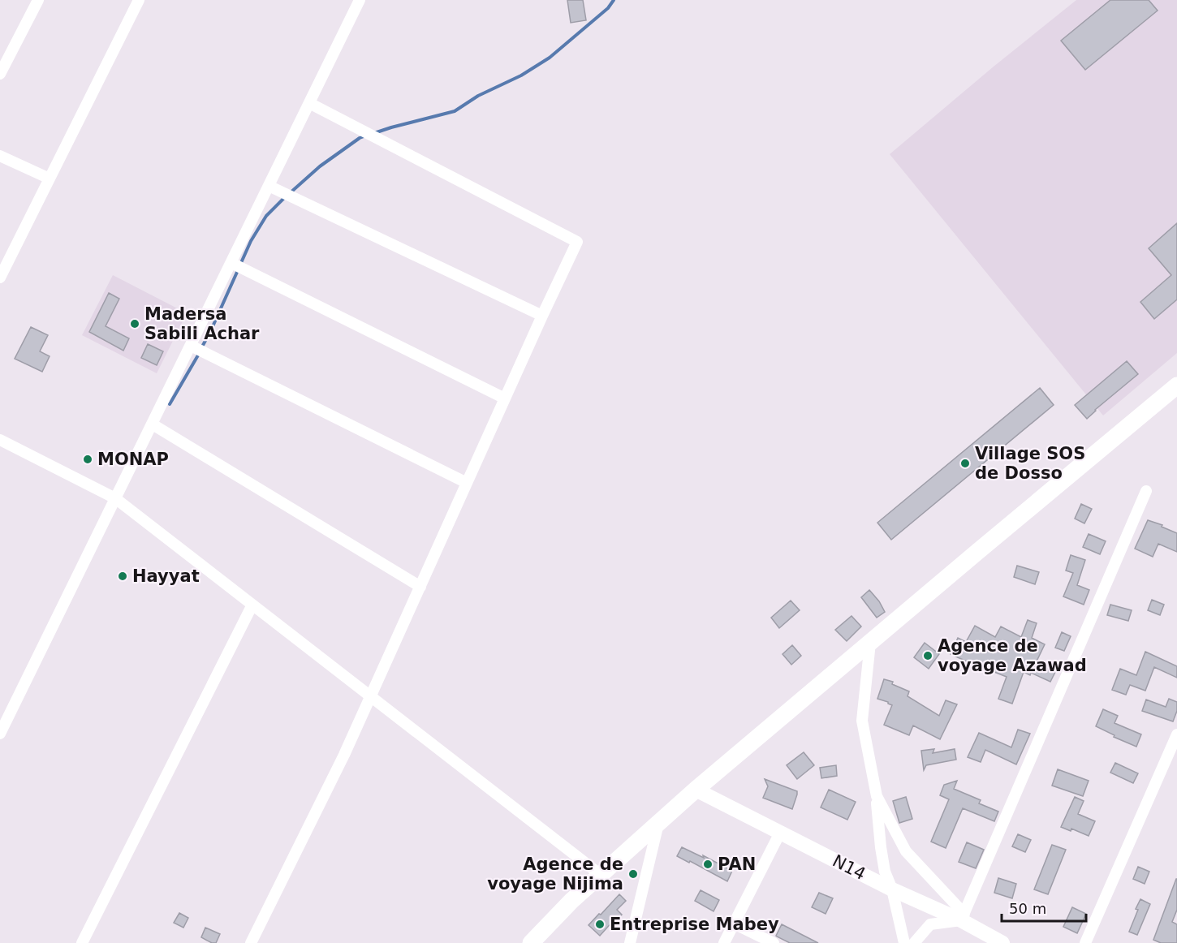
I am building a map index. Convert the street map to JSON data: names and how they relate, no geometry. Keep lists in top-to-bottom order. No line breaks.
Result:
{"streets":{"main road":["N14"]},"places":["Madersa Sabili Achar","MONAP","Village SOS de Dosso","Hayyat","Agence de voyage Azawad","PAN","Agence de voyage Nijima","Entreprise Mabey"],"scale_bar":"50 m"}
